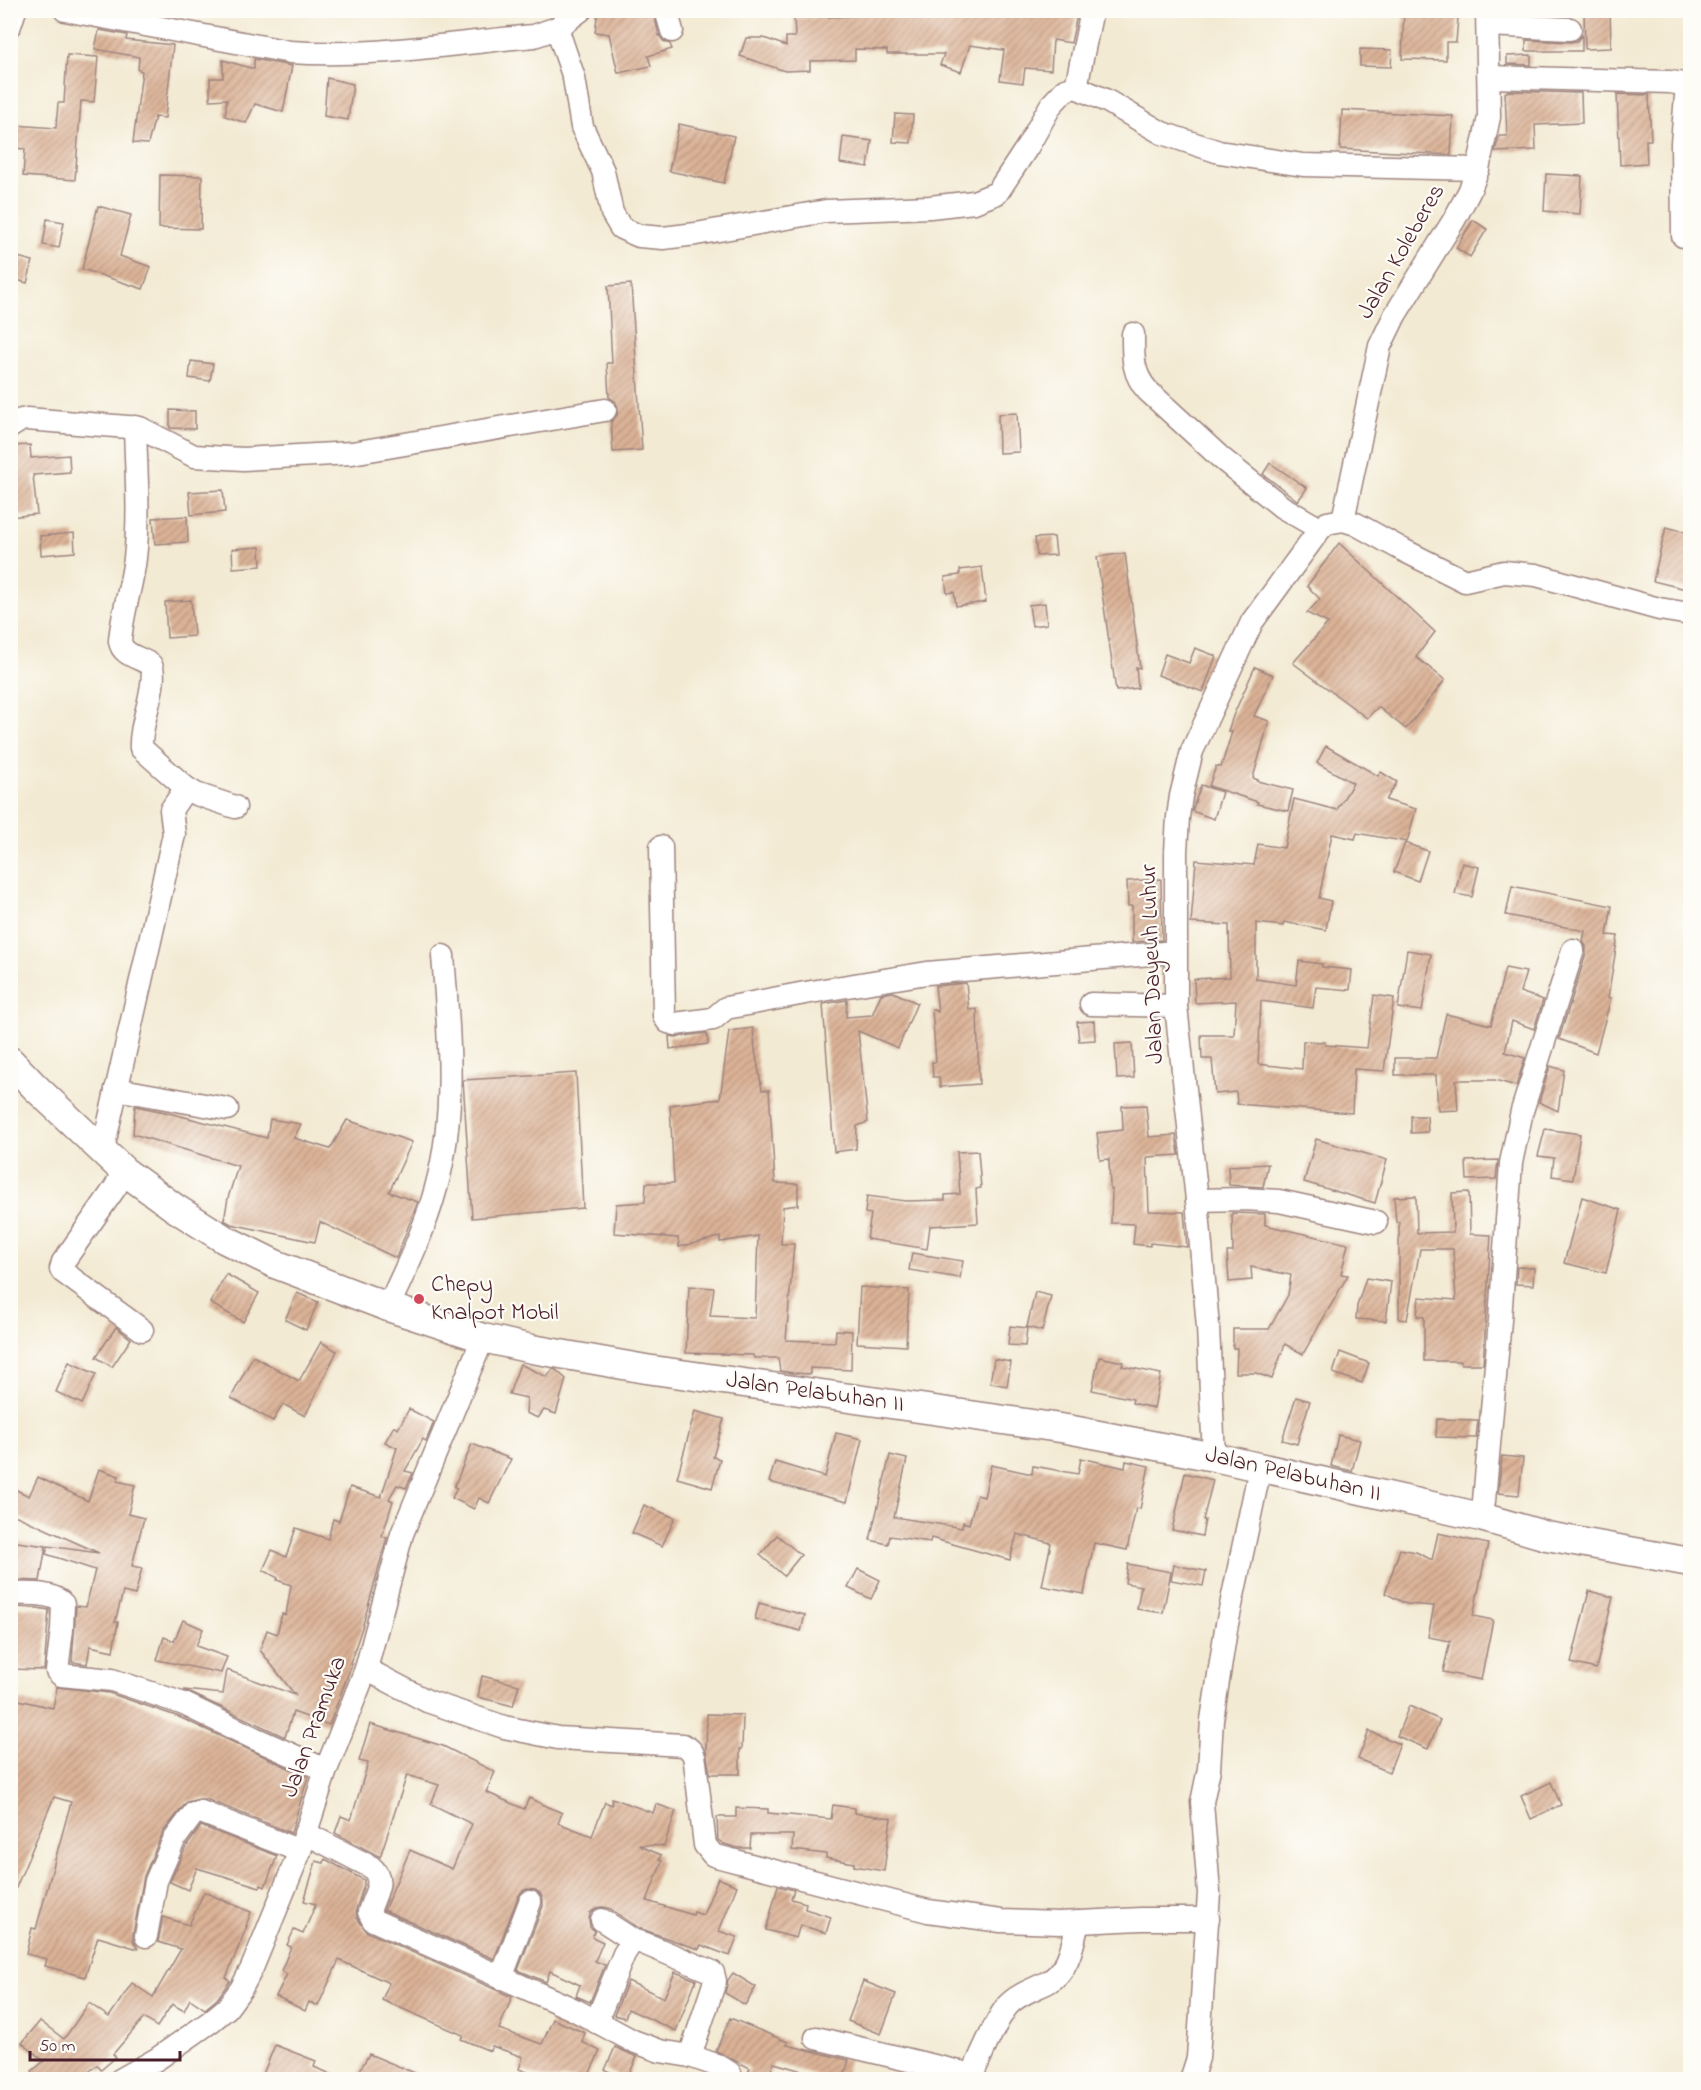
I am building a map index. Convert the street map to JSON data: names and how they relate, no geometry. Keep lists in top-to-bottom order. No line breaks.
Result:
{"streets":{"main road":["Jalan Pelabuhan II"],"street":["Jalan Koleberes","Jalan Dayeuh Luhur","Jalan Pramuka"]},"crossings":[["Jalan Dayeuh Luhur","Jalan Pelabuhan II"],["Jalan Pelabuhan II","Jalan Pramuka"]],"places":["Chepy Knalpot Mobil"],"scale_bar":"50 m"}
